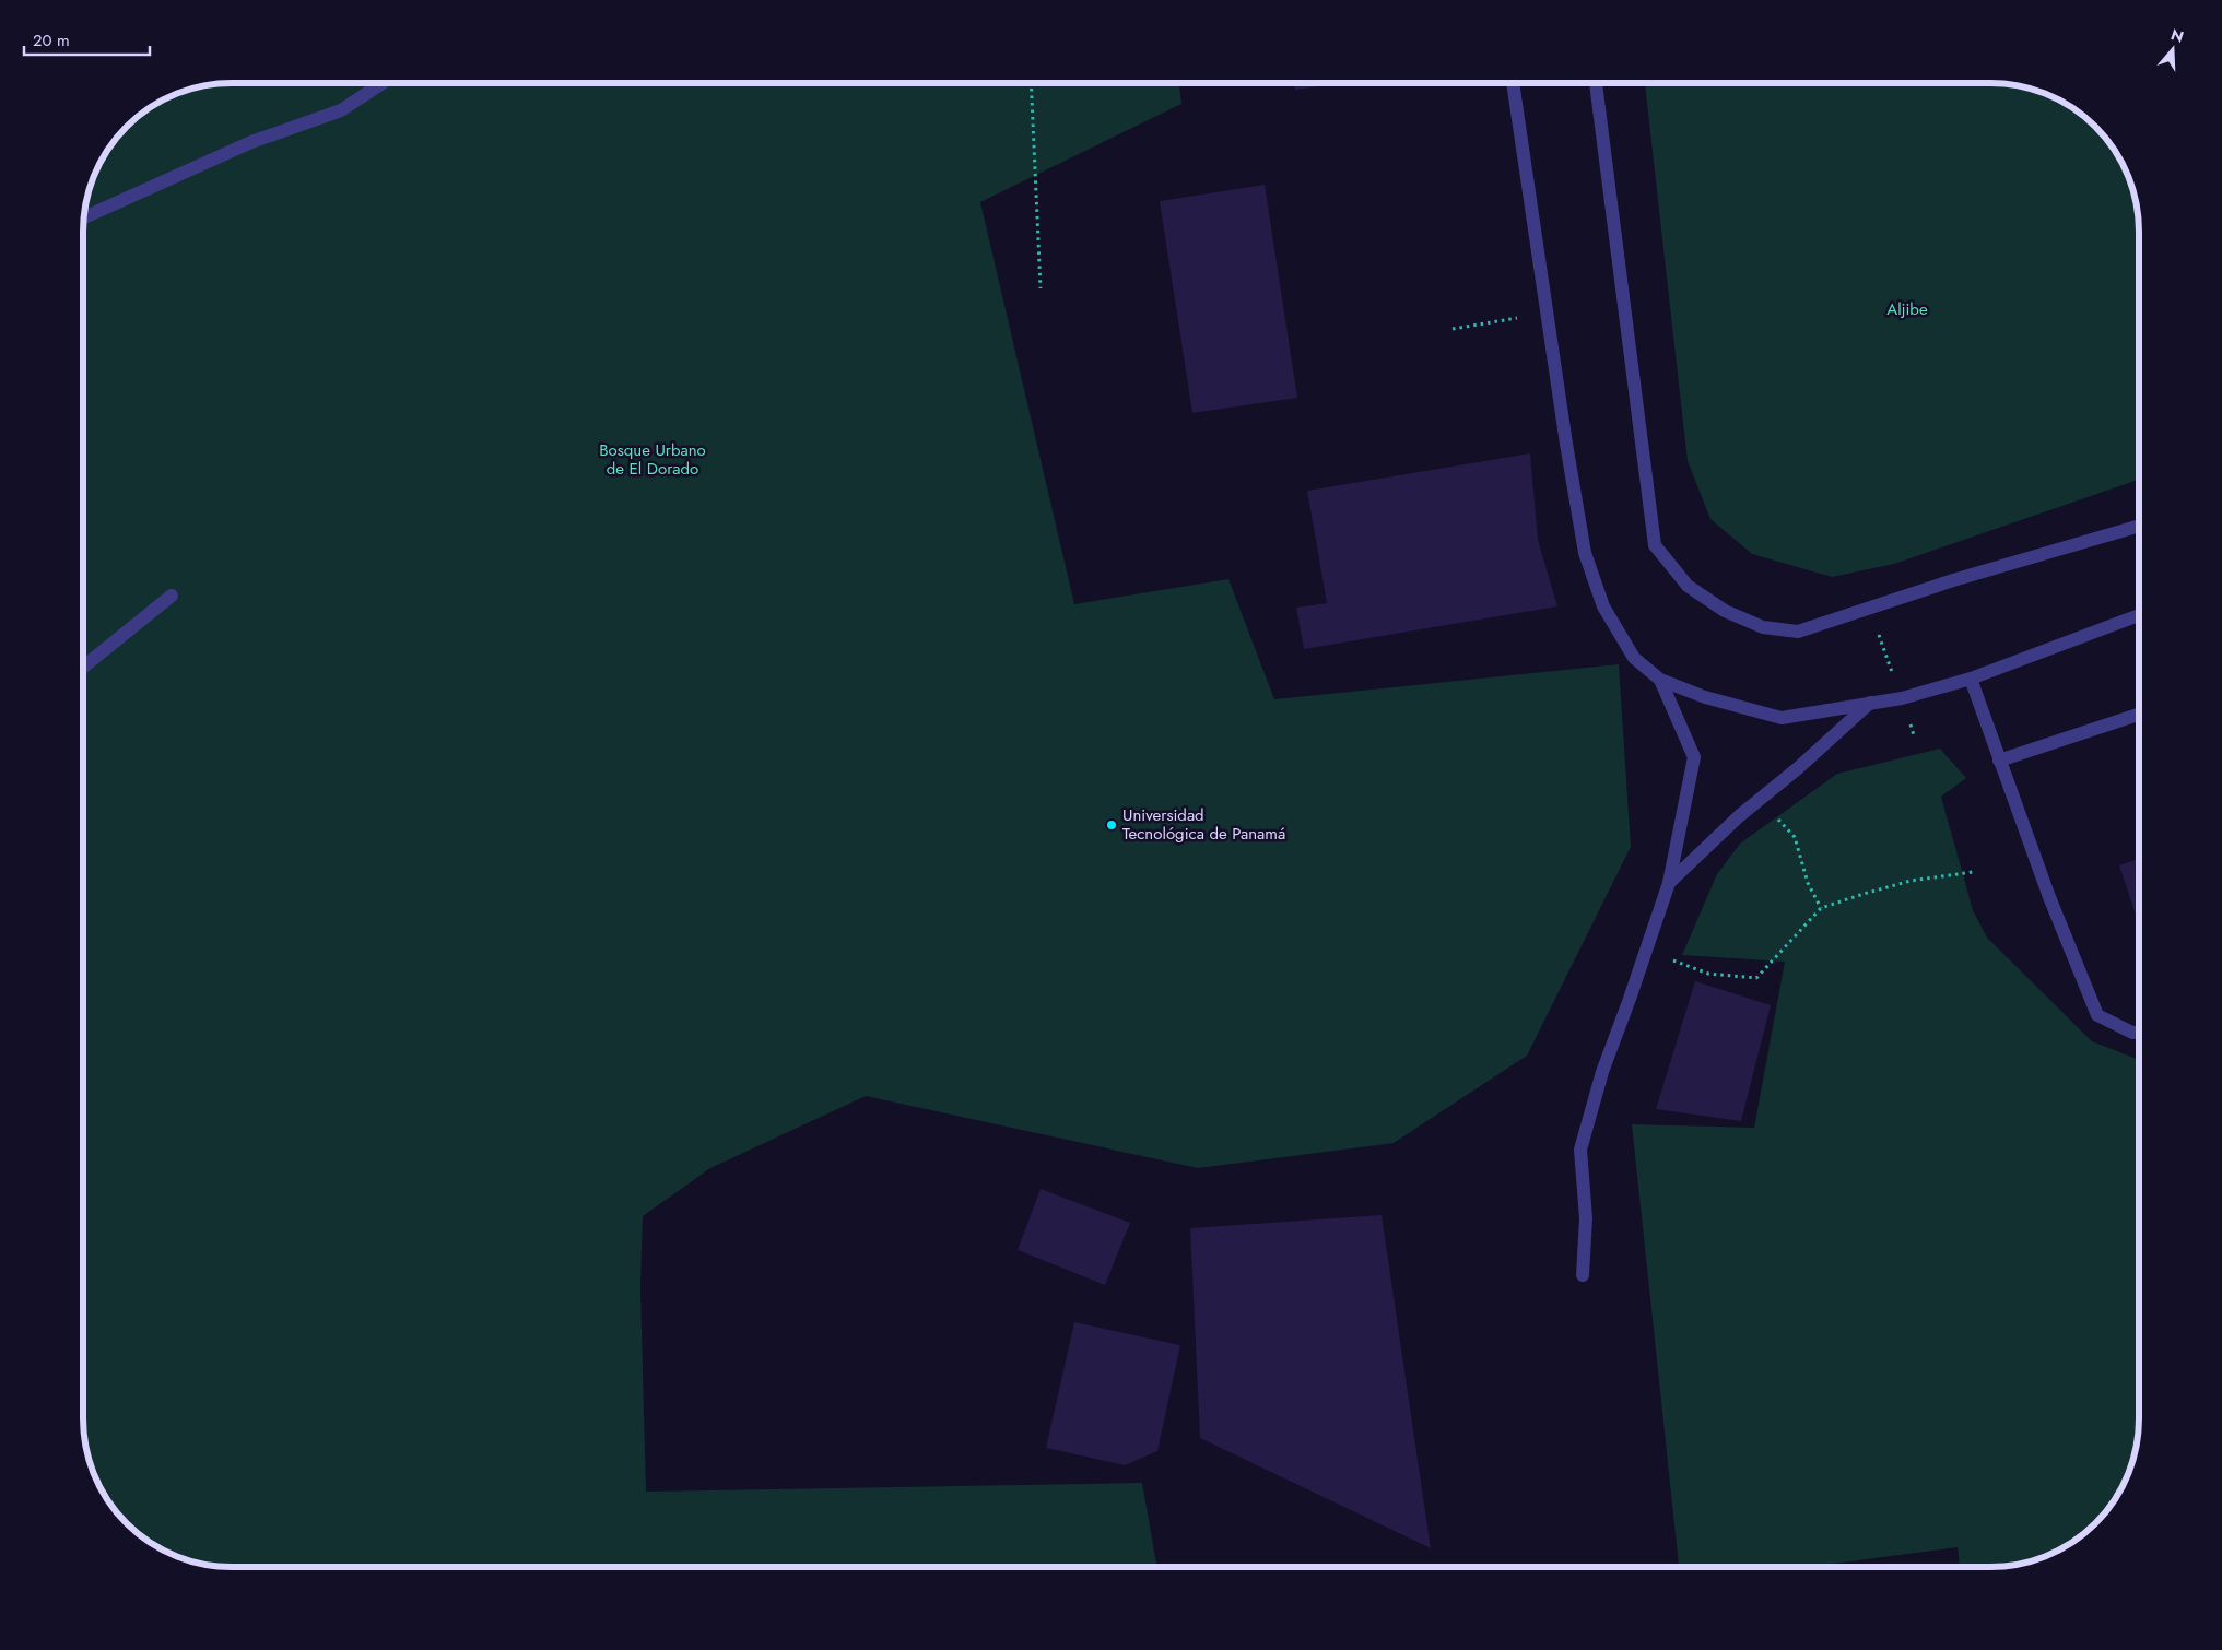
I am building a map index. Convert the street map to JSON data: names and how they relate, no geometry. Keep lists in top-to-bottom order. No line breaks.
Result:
{"parks":["Aljibe","Bosque Urbano de El Dorado"],"places":["Universidad Tecnológica de Panamá"],"scale_bar":"20 m","north":"top"}
